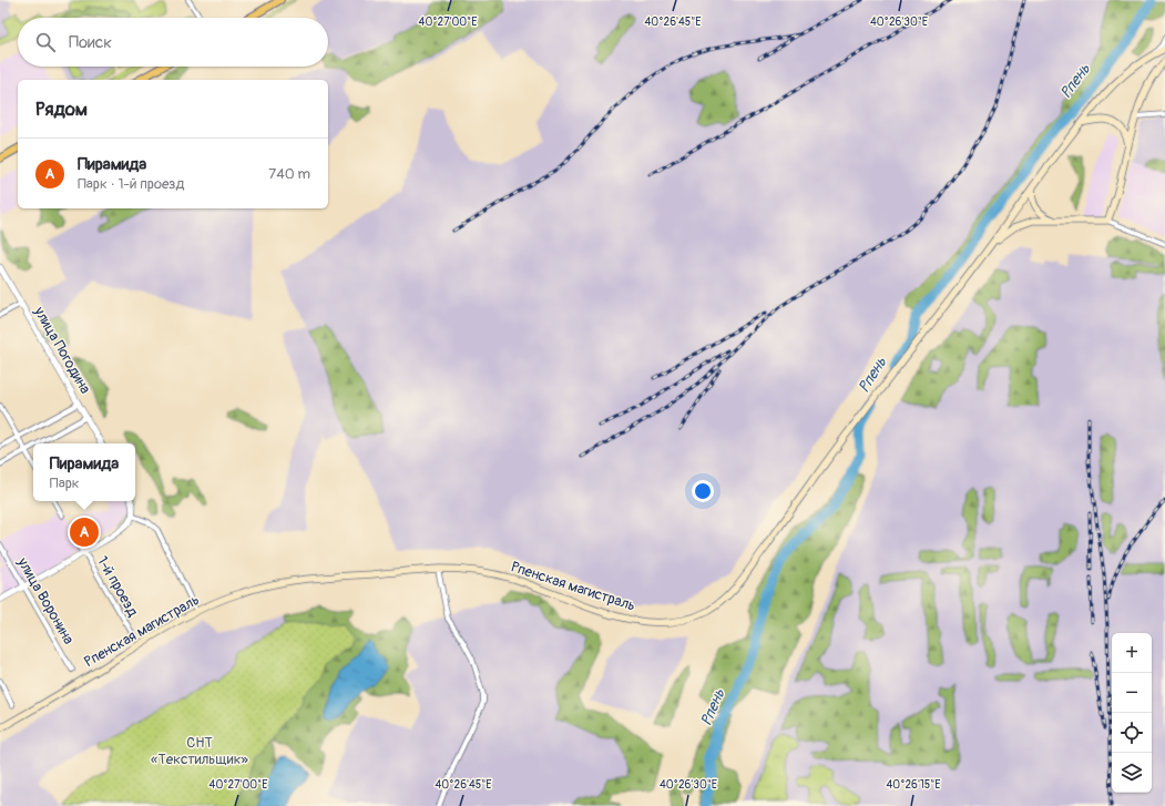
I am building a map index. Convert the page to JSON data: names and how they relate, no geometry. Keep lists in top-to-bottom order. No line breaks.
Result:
{"streets":{"main road":["Рпенская магистраль"],"street":["улица Погодина","1-й проезд","улица Воронина"]},"water":["Рпень"],"parks":["СНТ «Текстильщик»"],"page":{"search":"Поиск","heading":"Рядом","list":[{"mark":"A","name":"Пирамида","note":"Парк · 1-й проезд","value":"740 m"}],"popup":["Пирамида","Парк"],"pins":"A","map_buttons":["+","−"]},"coordinates":["40°27'00\"E","40°26'45\"E","40°26'30\"E","40°26'15\"E"]}
